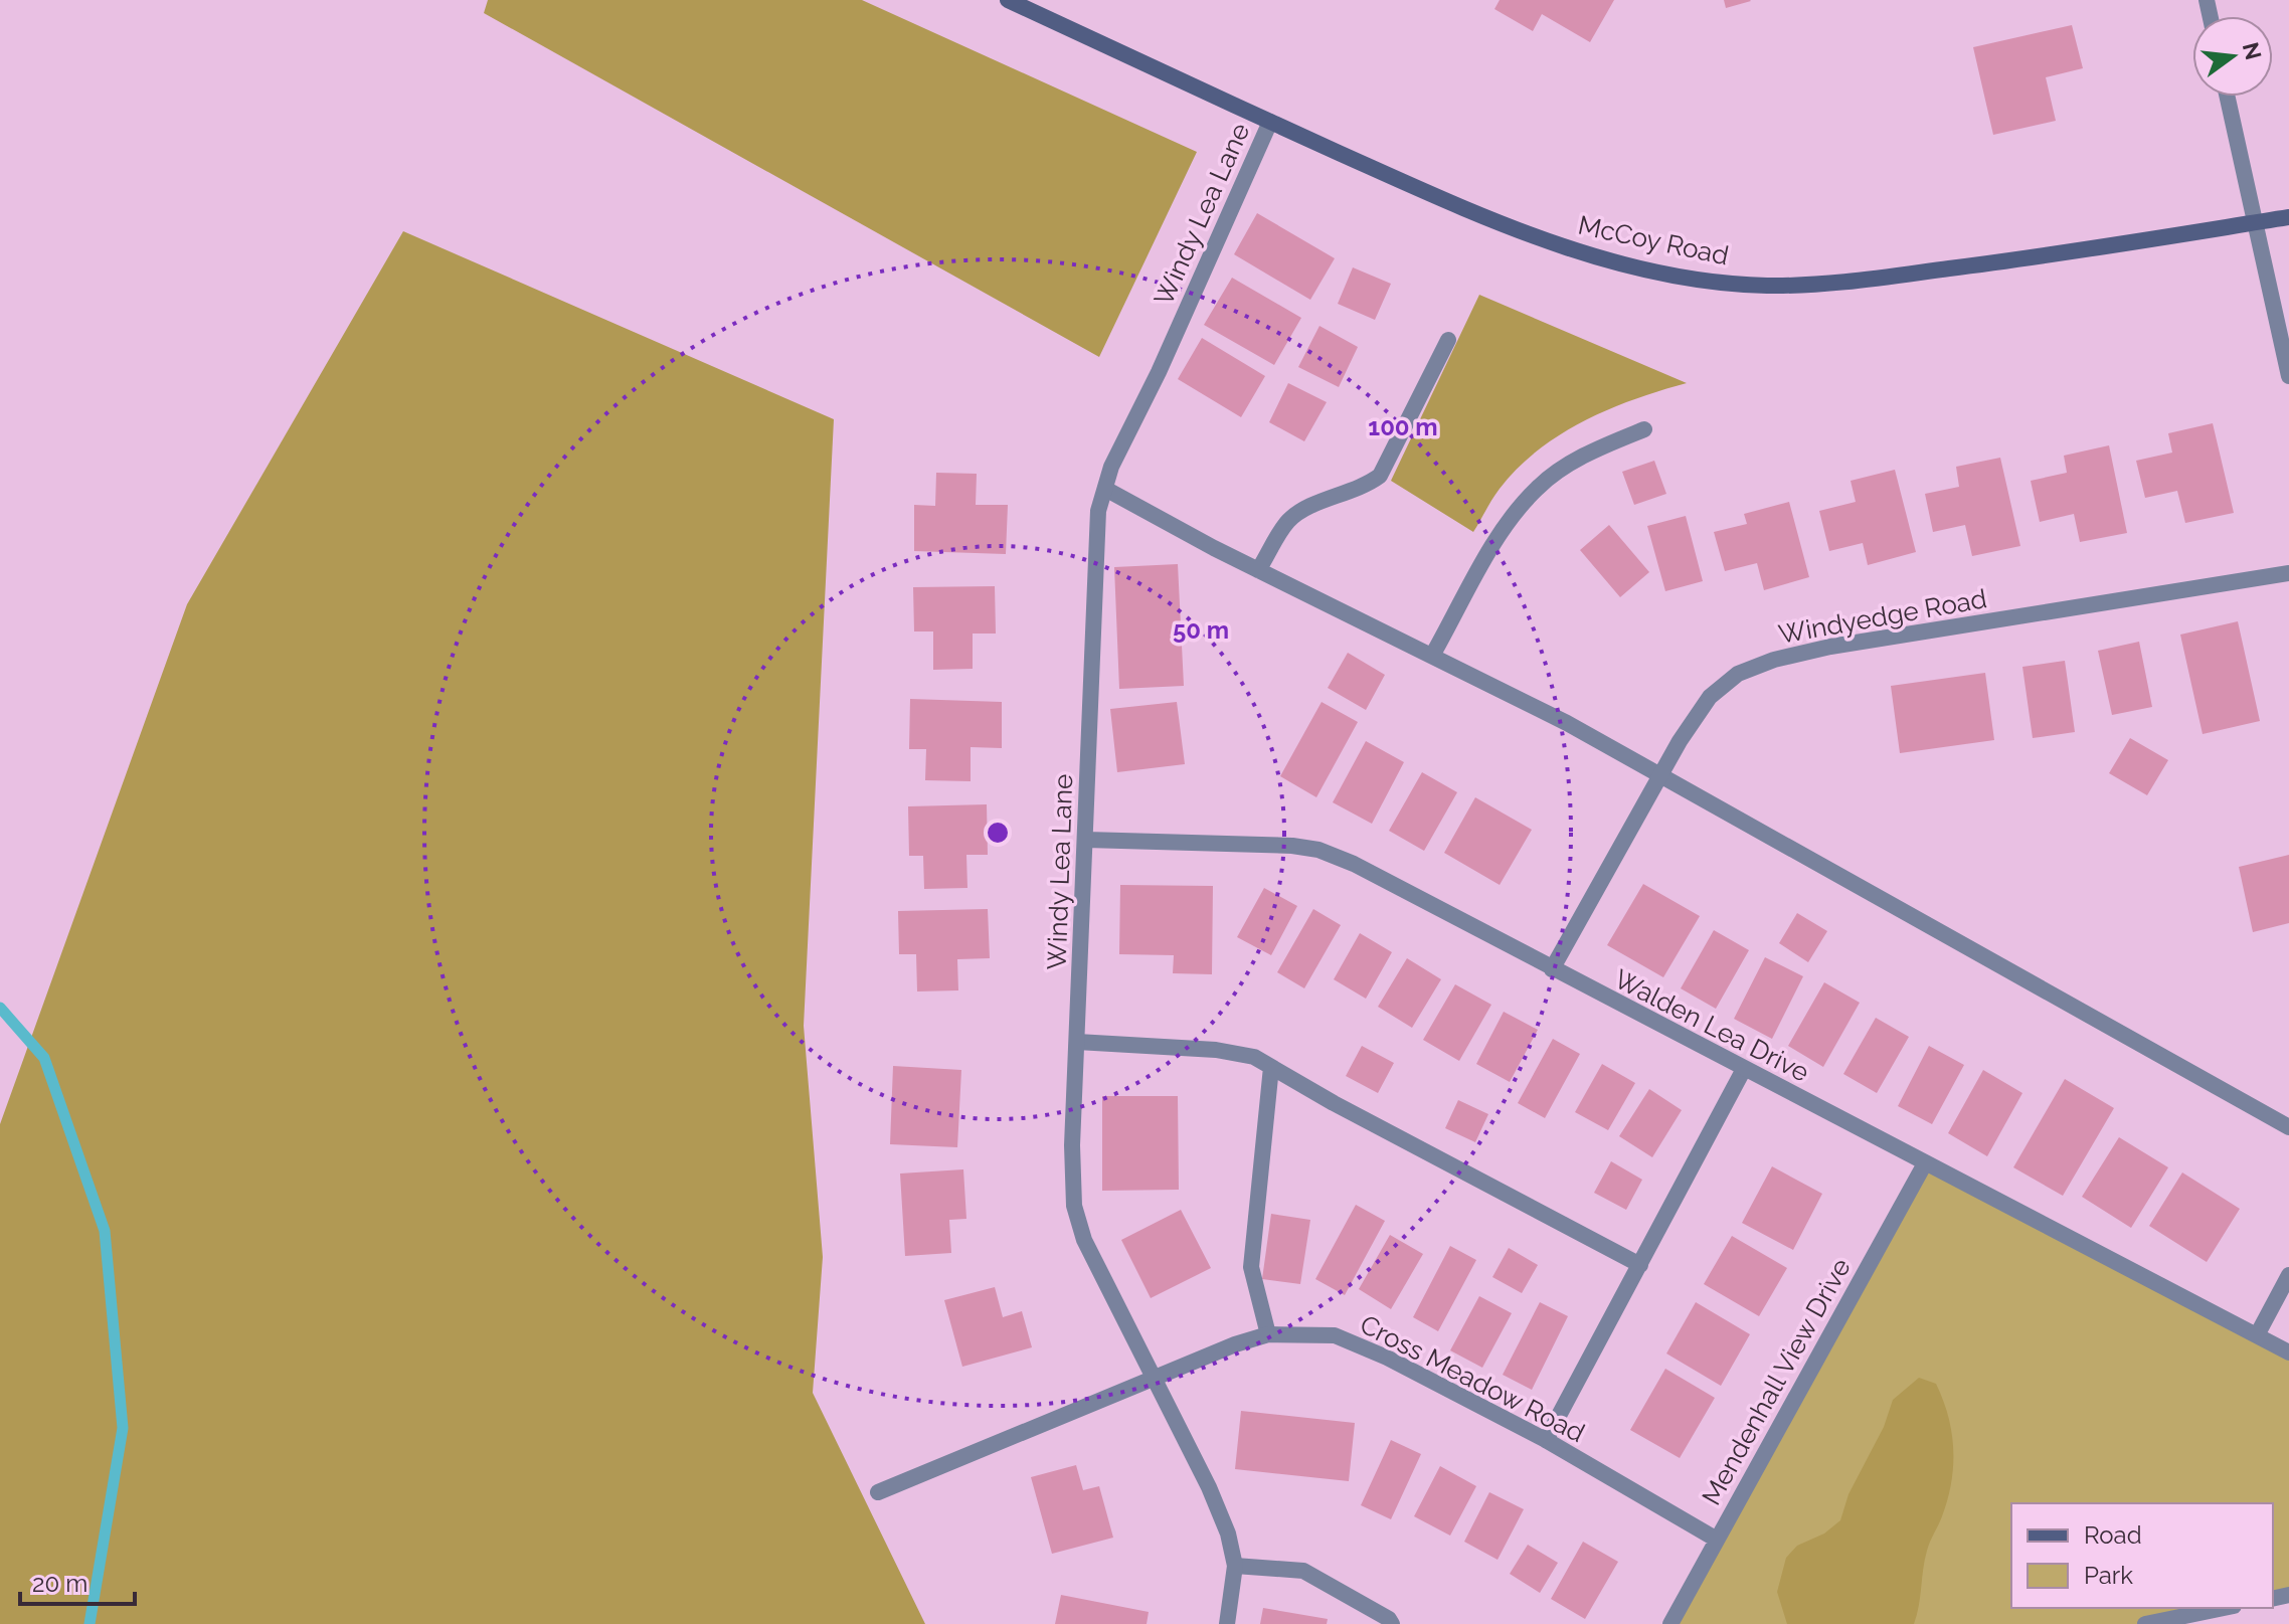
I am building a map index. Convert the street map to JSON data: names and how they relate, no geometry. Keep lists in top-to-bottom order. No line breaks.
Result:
{"streets":{"main road":["McCoy Road"],"street":["Windy Lea Lane","Windyedge Road","Walden Lea Drive","Cross Meadow Road","Mendenhall View Drive"]},"crossings":[["Windy Lea Lane","McCoy Road"],["Windy Lea Lane","Walden Lea Drive"],["Windy Lea Lane","Cross Meadow Road"],["Windyedge Road","Walden Lea Drive"],["Walden Lea Drive","Mendenhall View Drive"],["Cross Meadow Road","Mendenhall View Drive"]],"legend":["Road","Park"],"scale_bar":"20 m","north":"right","rings":["100 m","50 m"]}
